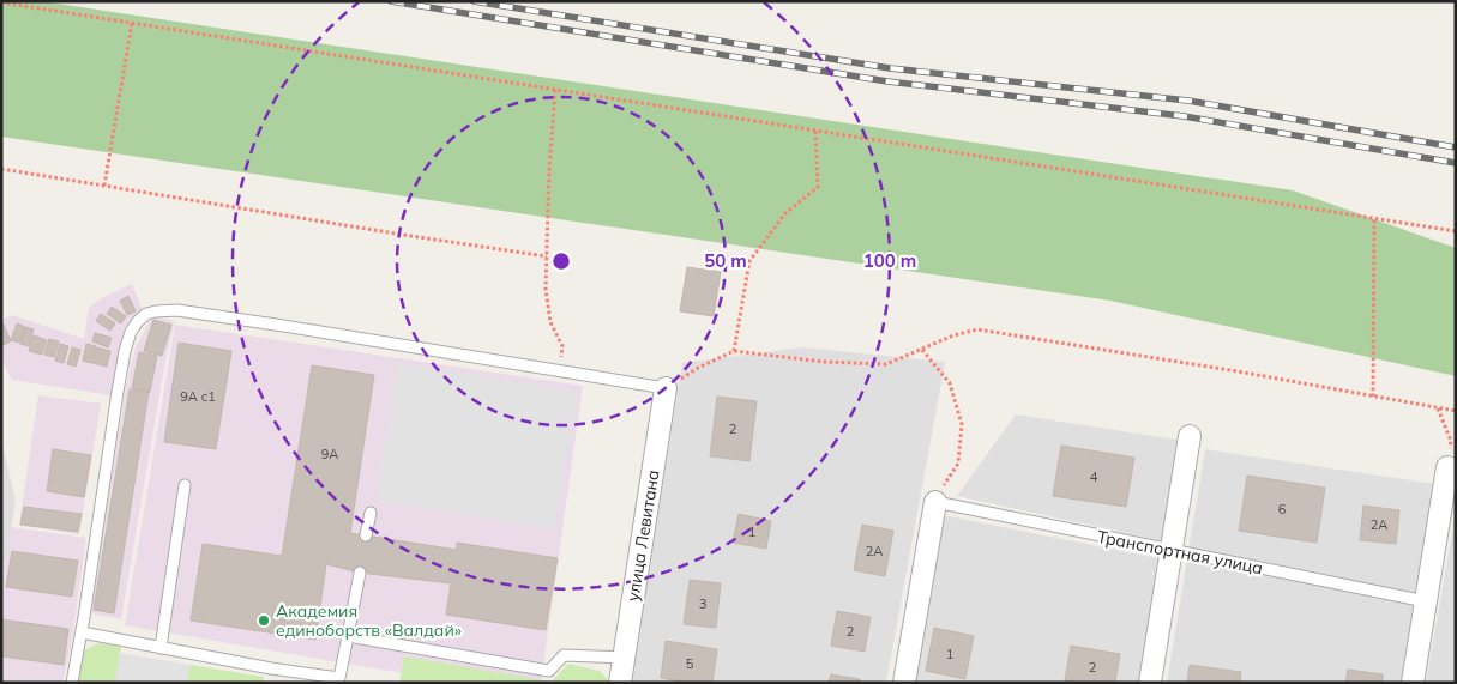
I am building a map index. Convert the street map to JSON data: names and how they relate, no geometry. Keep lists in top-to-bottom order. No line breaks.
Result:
{"streets":{"street":["улица Левитана"],"lane":["Транспортная улица"]},"places":["Академия единоборств «Валдай»"],"house_numbers":["9А с1","2","9А","4","6","2А","1","2А","3","2","1","5","2"],"rings":["50 m","100 m"]}
